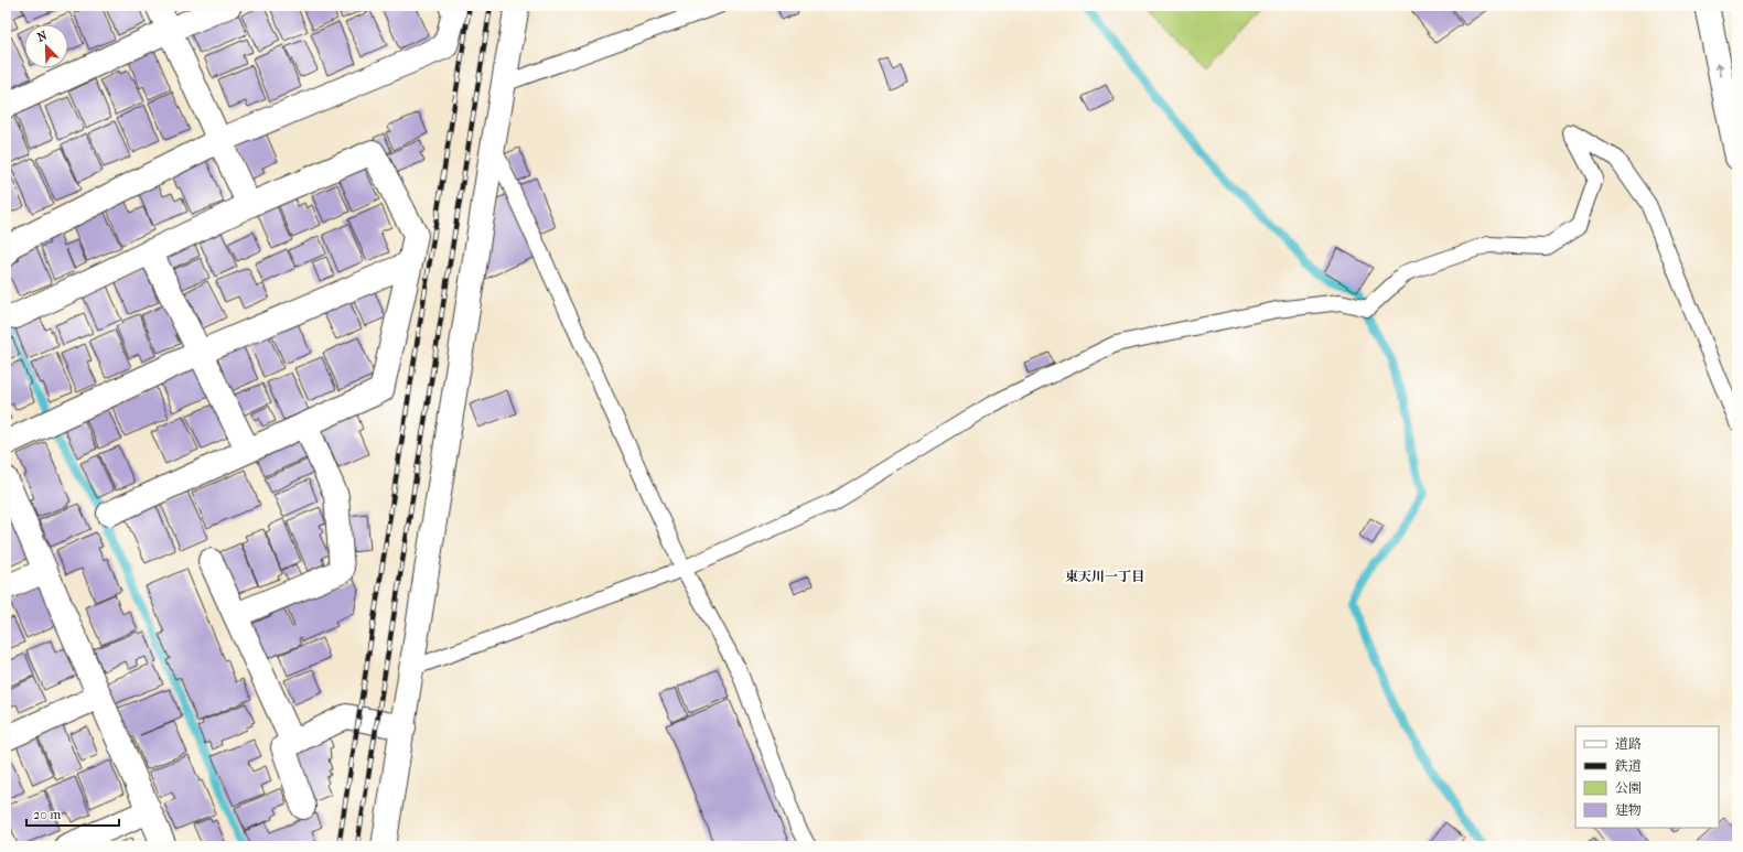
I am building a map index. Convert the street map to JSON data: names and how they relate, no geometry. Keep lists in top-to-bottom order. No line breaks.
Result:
{"districts":["東天川一丁目"],"legend":["道路","鉄道","公園","建物"],"scale_bar":"20 m","north":"top left"}
